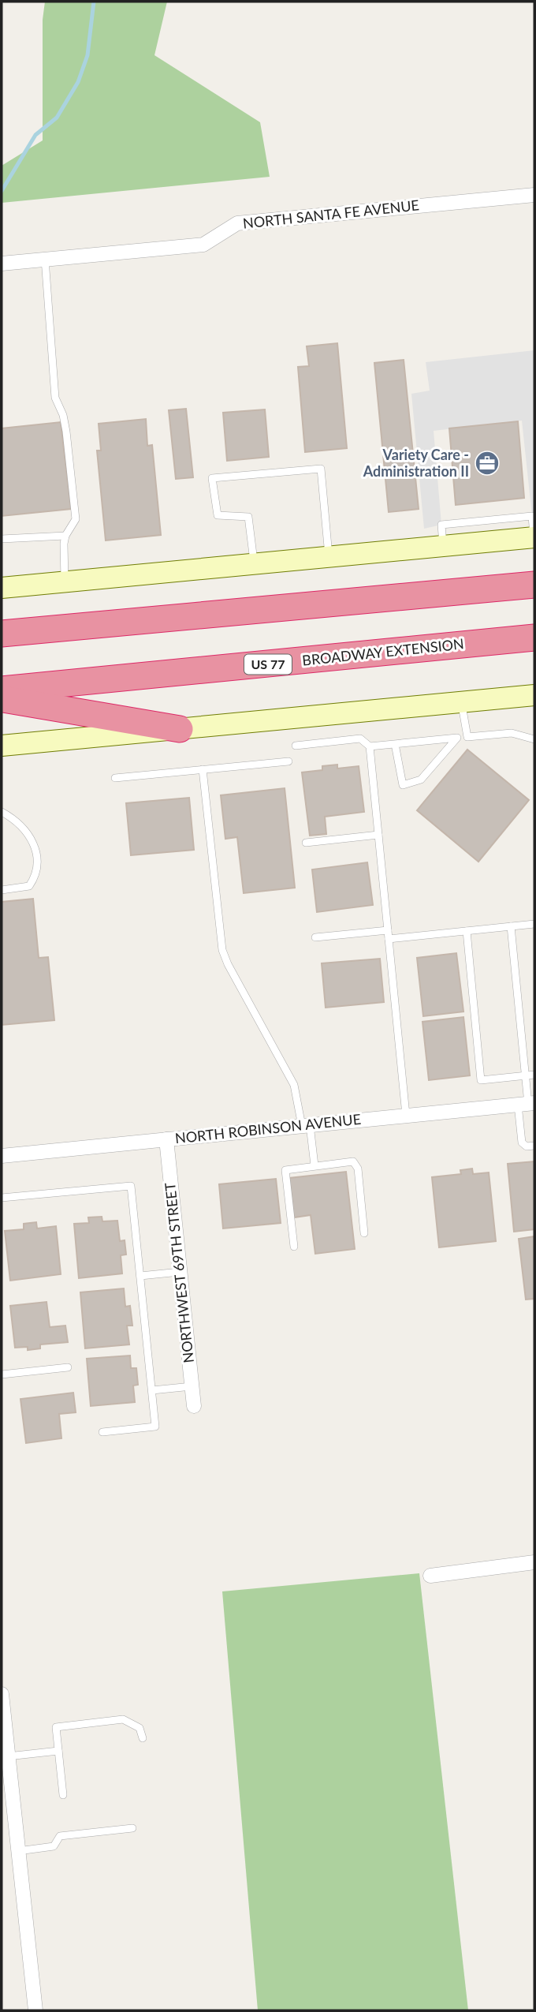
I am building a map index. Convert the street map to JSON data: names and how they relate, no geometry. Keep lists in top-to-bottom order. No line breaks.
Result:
{"streets":{"highway":["BROADWAY EXTENSION","US 77"],"street":["NORTH SANTA FE AVENUE","NORTH ROBINSON AVENUE","NORTHWEST 69TH STREET"]},"crossings":[["NORTH ROBINSON AVENUE","NORTHWEST 69TH STREET"]],"places":{"office":["Variety Care - Administration II"]}}
